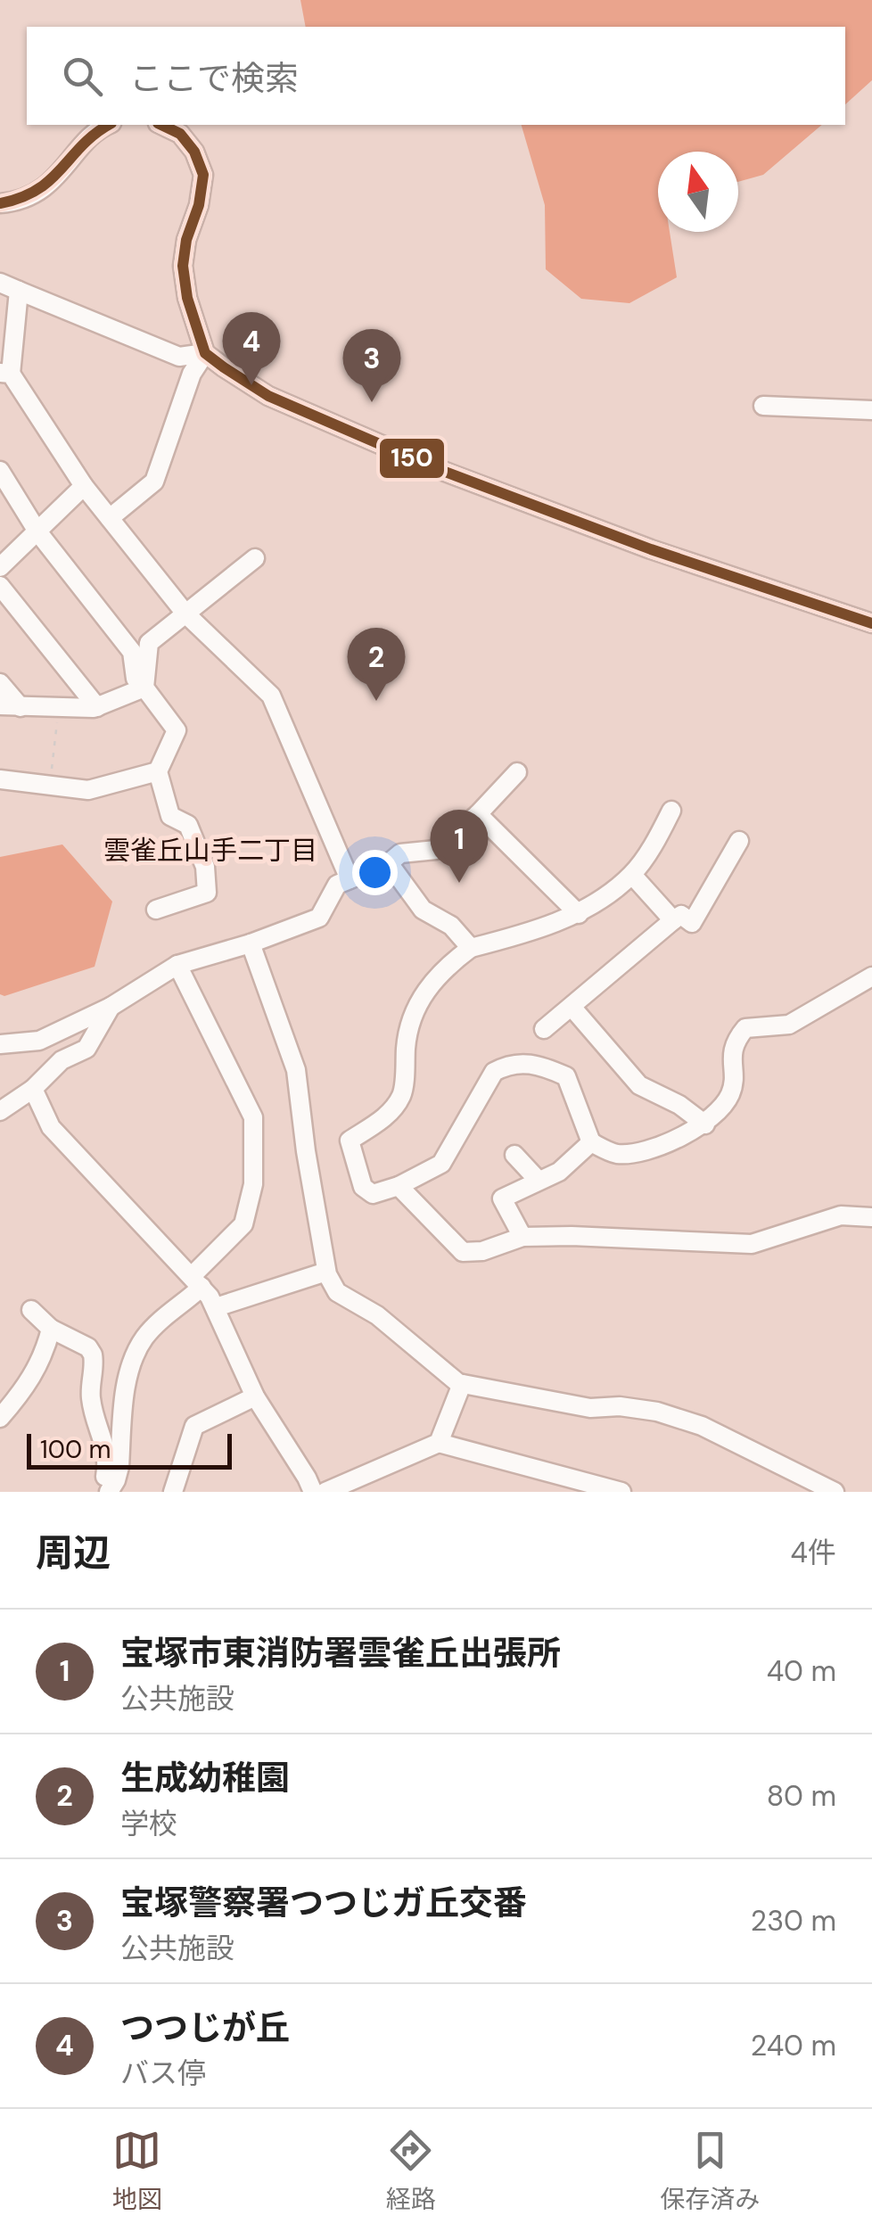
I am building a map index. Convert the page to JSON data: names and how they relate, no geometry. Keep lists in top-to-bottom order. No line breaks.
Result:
{"districts":["雲雀丘山手二丁目"],"lines":["transit line 150"],"scale_bar":"100 m","north":"top","page":{"search":"ここで検索","pins":["4","3","2","1"],"scale":"100 m","heading":["周辺","4件"],"list":[{"mark":"1","name":"宝塚市東消防署雲雀丘出張所","note":"公共施設","value":"40 m"},{"mark":"2","name":"生成幼稚園","note":"学校","value":"80 m"},{"mark":"3","name":"宝塚警察署つつじガ丘交番","note":"公共施設","value":"230 m"},{"mark":"4","name":"つつじが丘","note":"バス停","value":"240 m"}],"nav":["地図","経路","保存済み"]}}
